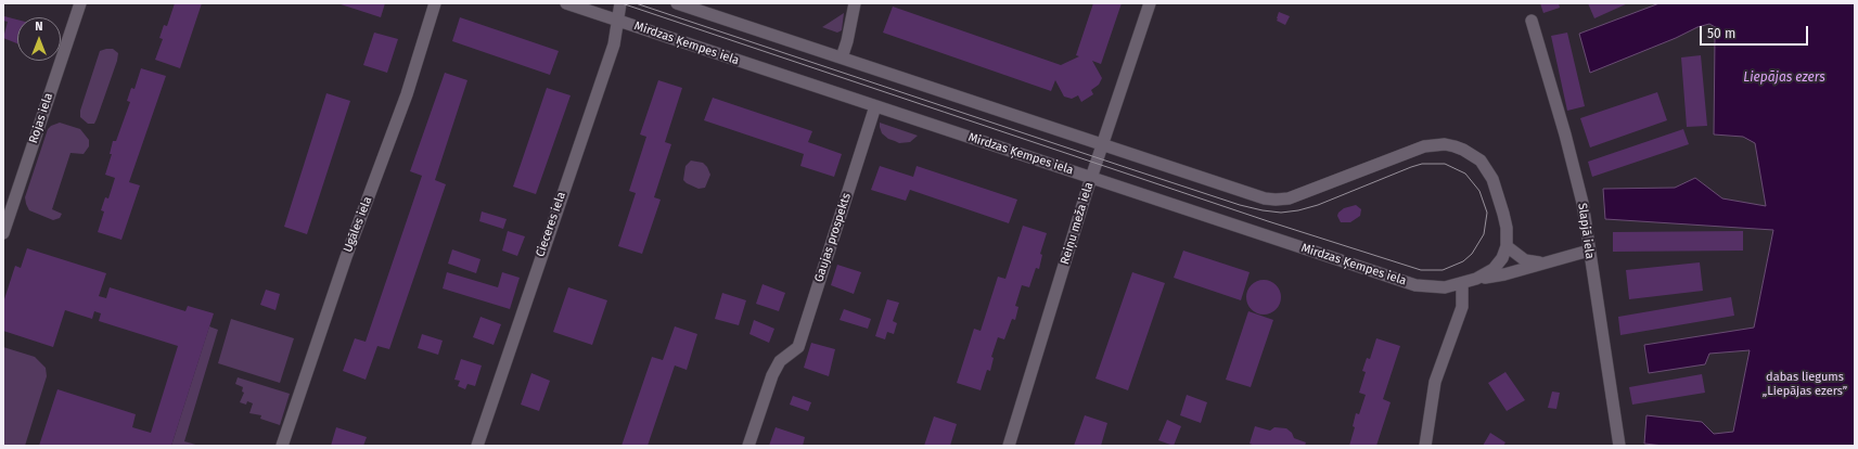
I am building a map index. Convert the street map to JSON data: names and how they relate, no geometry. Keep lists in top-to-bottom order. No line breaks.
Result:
{"streets":{"street":["Mirdzas Ķempes iela","Rojas iela","Reiņu meža iela","Ugāles iela","Cieceres iela","Slapjā iela","Gaujas prospekts"]},"crossings":[["Mirdzas Ķempes iela","Reiņu meža iela"],["Mirdzas Ķempes iela","Cieceres iela"],["Mirdzas Ķempes iela","Slapjā iela"],["Mirdzas Ķempes iela","Gaujas prospekts"]],"water":["Liepājas ezers"],"parks":["dabas liegums „Liepājas ezers”"],"scale_bar":"50 m","north":"top"}
